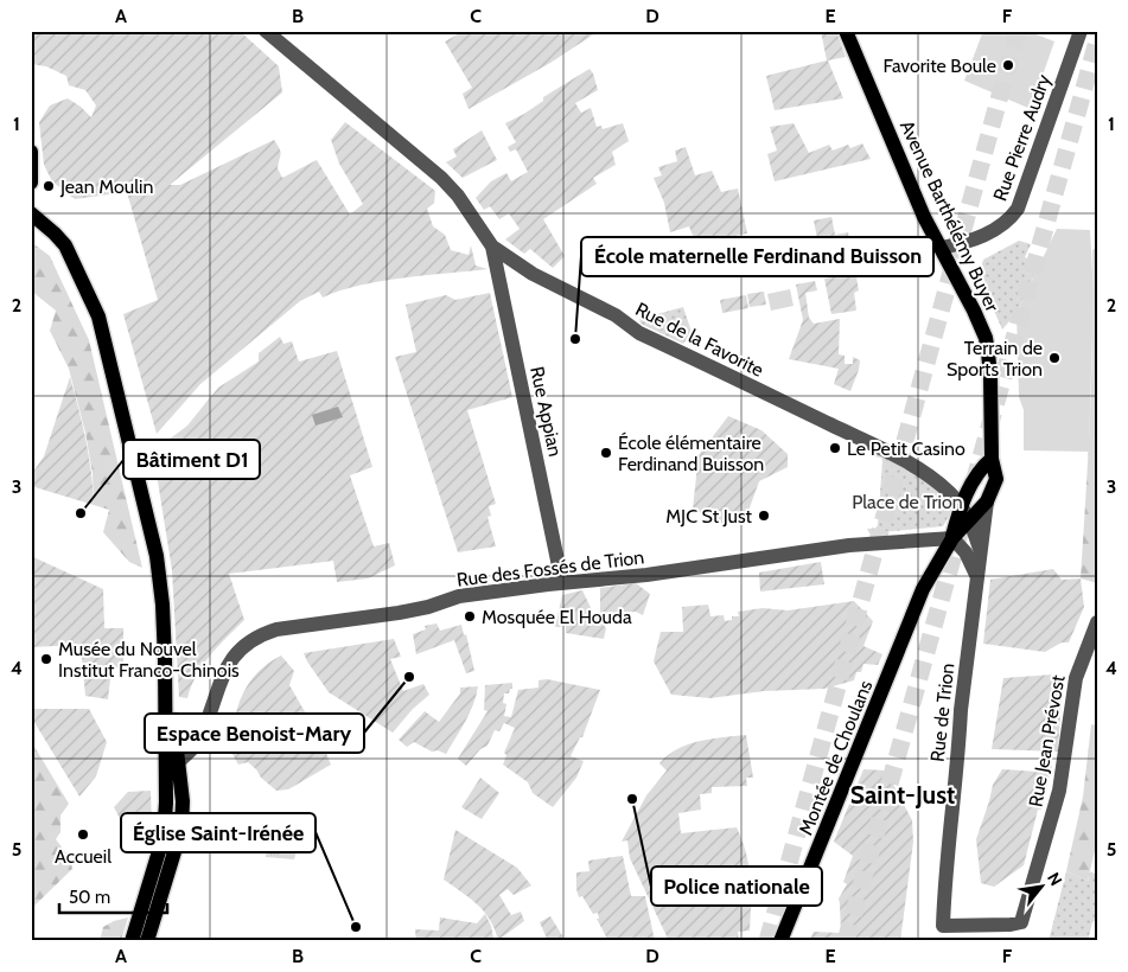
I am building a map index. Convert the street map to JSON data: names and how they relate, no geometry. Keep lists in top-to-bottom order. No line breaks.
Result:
{"streets":{"main road":["Avenue Barthélémy Buyer","Montée de Choulans"],"street":["Rue Pierre Audry","Rue de la Favorite","Rue Appian","Rue des Fossés de Trion","Rue de Trion","Rue Jean Prévost"]},"crossings":[["Rue Pierre Audry","Avenue Barthélémy Buyer"],["Rue de la Favorite","Rue Appian"],["Rue Appian","Rue des Fossés de Trion"],["Rue des Fossés de Trion","Montée de Choulans"],["Rue de Trion","Rue Jean Prévost"]],"districts":["Saint-Just"],"parks":["Place de Trion"],"places":["Favorite Boule","Jean Moulin","École maternelle Ferdinand Buisson","Terrain de Sports Trion","Le Petit Casino","École élémentaire Ferdinand Buisson","Bâtiment D1","MJC St Just","Mosquée El Houda","Musée du Nouvel Institut Franco-Chinois","Espace Benoist-Mary","Police nationale","Accueil","Église Saint-Irénée"],"scale_bar":"50 m","north":"top right","grid":{"columns":["A","B","C","D","E","F"],"rows":["1","2","3","4","5"]}}
